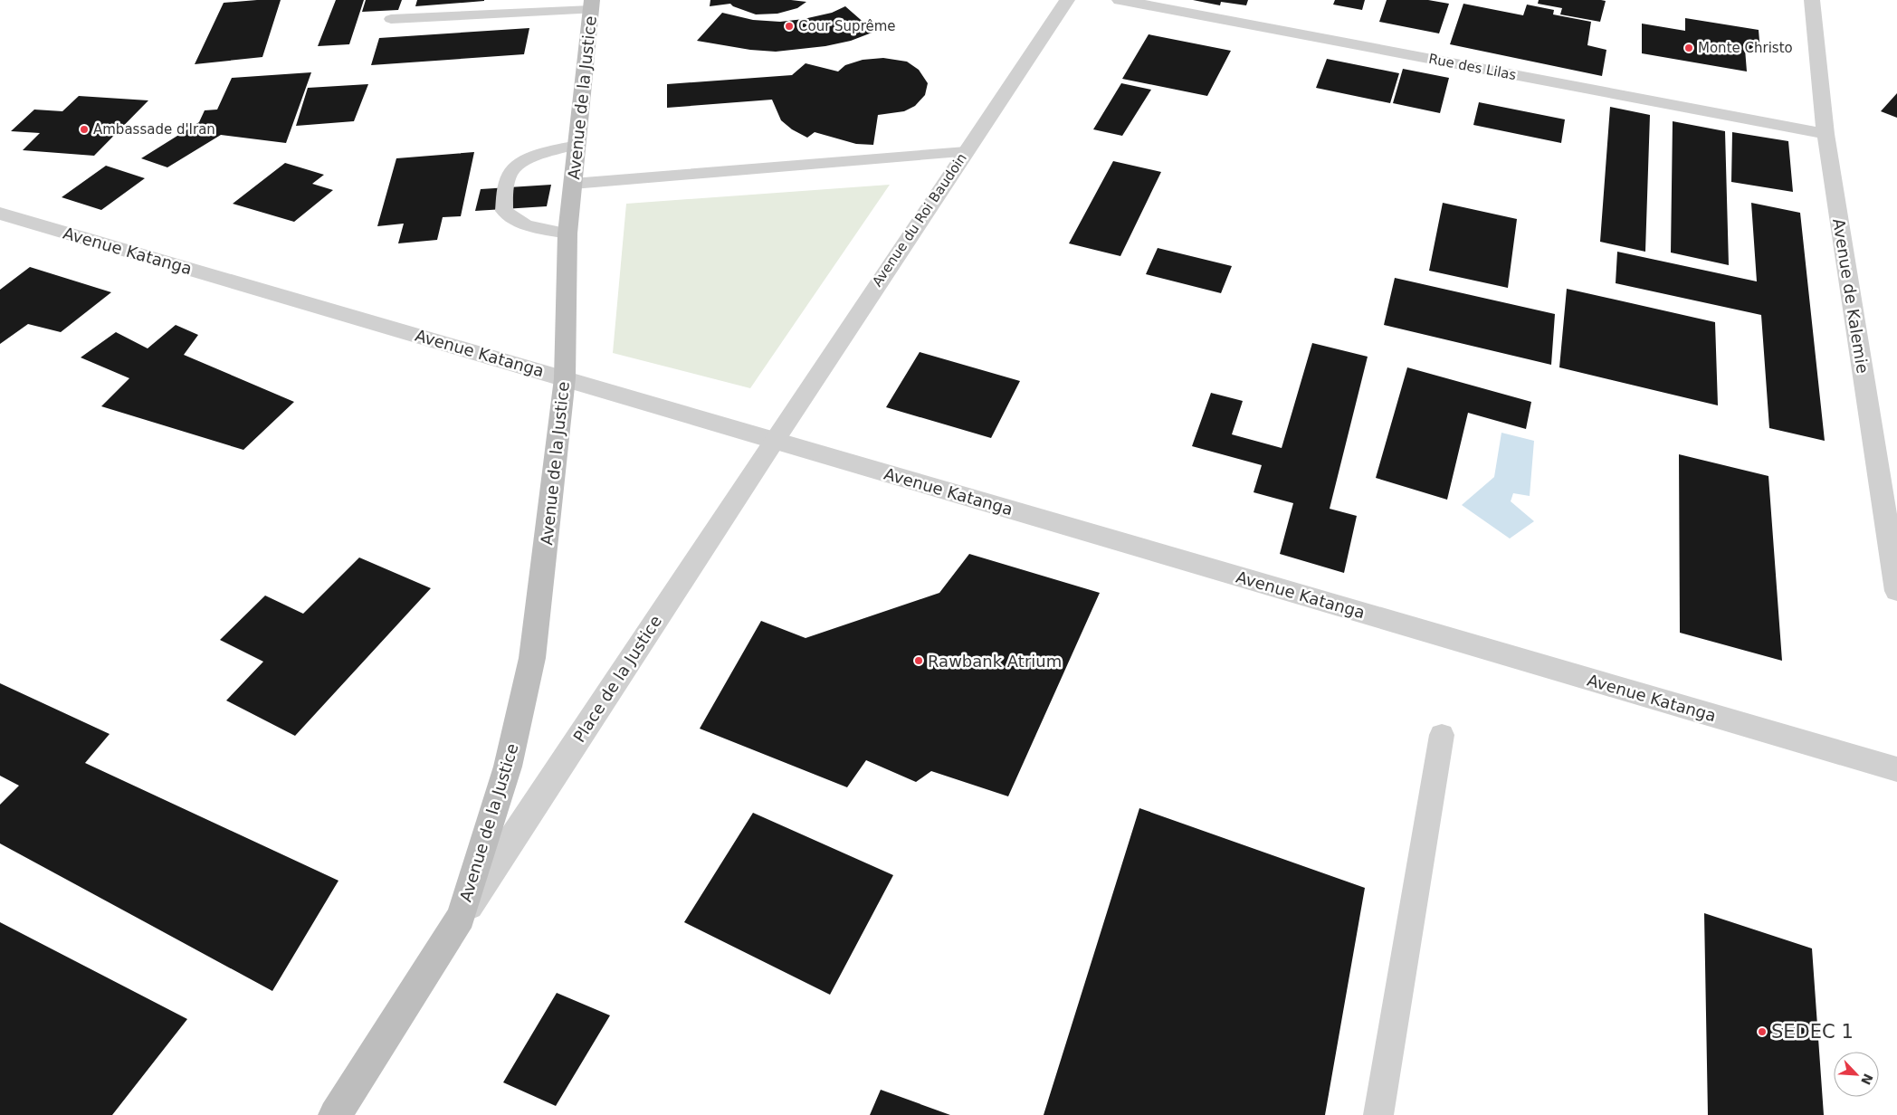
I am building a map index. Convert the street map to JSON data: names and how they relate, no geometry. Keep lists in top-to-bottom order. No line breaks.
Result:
{"streets":{"main road":["Avenue de la Justice"],"street":["Rue des Lilas","Avenue du Roi Baudoin","Avenue Katanga","Avenue de Kalemie","Place de la Justice"]},"crossings":[["Rue des Lilas","Avenue de Kalemie"],["Avenue de la Justice","Avenue Katanga"],["Avenue de la Justice","Place de la Justice"],["Avenue du Roi Baudoin","Avenue Katanga"],["Avenue du Roi Baudoin","Place de la Justice"],["Avenue Katanga","Place de la Justice"]],"places":["Cour Suprême","Monte Christo","Ambassade d'Iran","Rawbank Atrium","SEDEC 1"],"north":"bottom right"}
